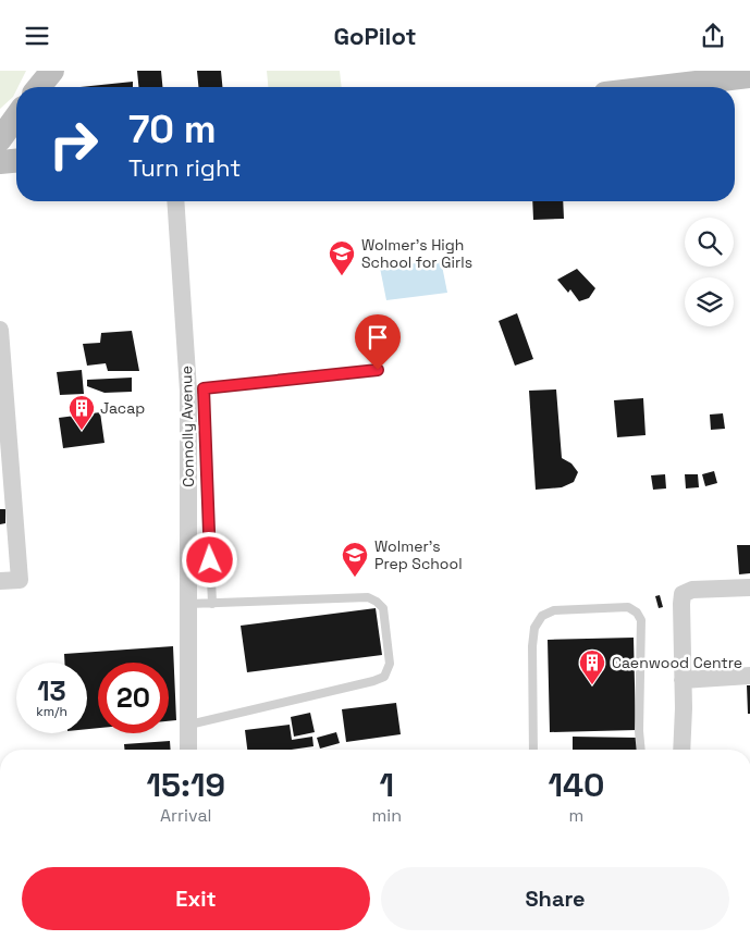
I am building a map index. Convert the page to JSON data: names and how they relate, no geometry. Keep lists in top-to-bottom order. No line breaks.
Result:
{"streets":{"street":["Connolly Avenue"]},"places":{"school or university":["Wolmer's High School for Girls","Wolmer's Prep School"],"building":["Jacap","Caenwood Centre"]},"page":{"header":"GoPilot","turn":["70 m","Turn right"],"speed":"13 km/h","limit":"20","eta":["15:19","Arrival","1","min","140","m"],"buttons":["Exit","Share"]}}
